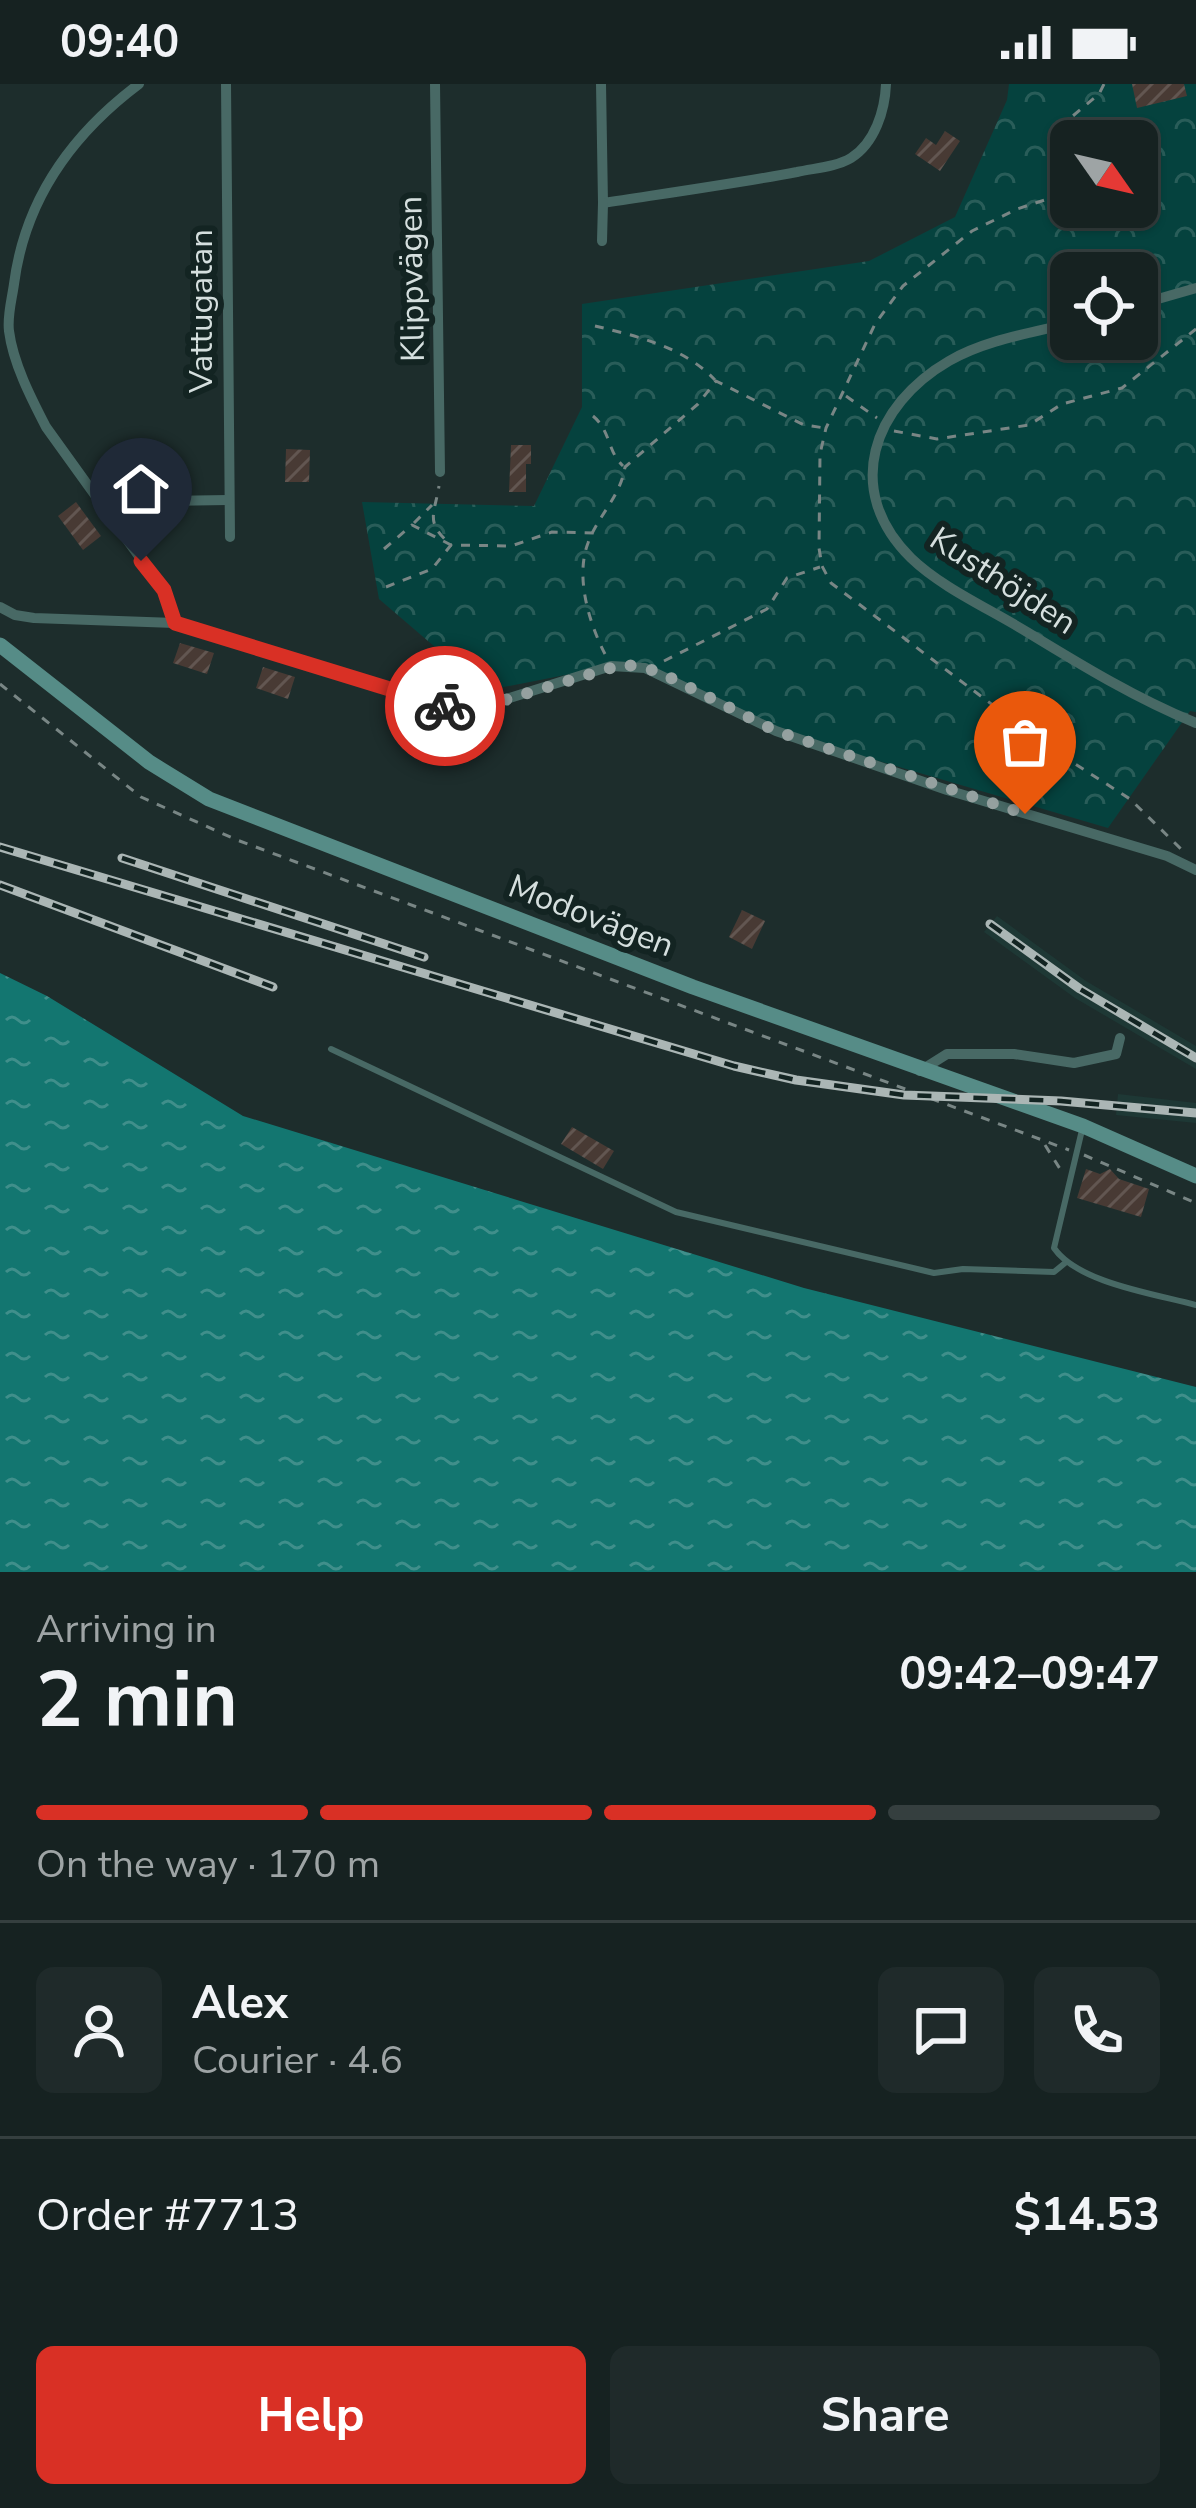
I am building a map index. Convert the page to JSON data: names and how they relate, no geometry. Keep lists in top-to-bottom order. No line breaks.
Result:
{"streets":{"main road":["Modovägen"],"street":["Klippvägen","Vattugatan","Kusthöjden"]},"north":"bottom right","page":{"status":"09:40","heading":["2 min","Arriving in","09:42–09:47"],"panel":["Alex","Courier · 4.6","Order #7713","$14.53"],"bar":"On the way · 170 m","buttons":["Help","Share"]}}
